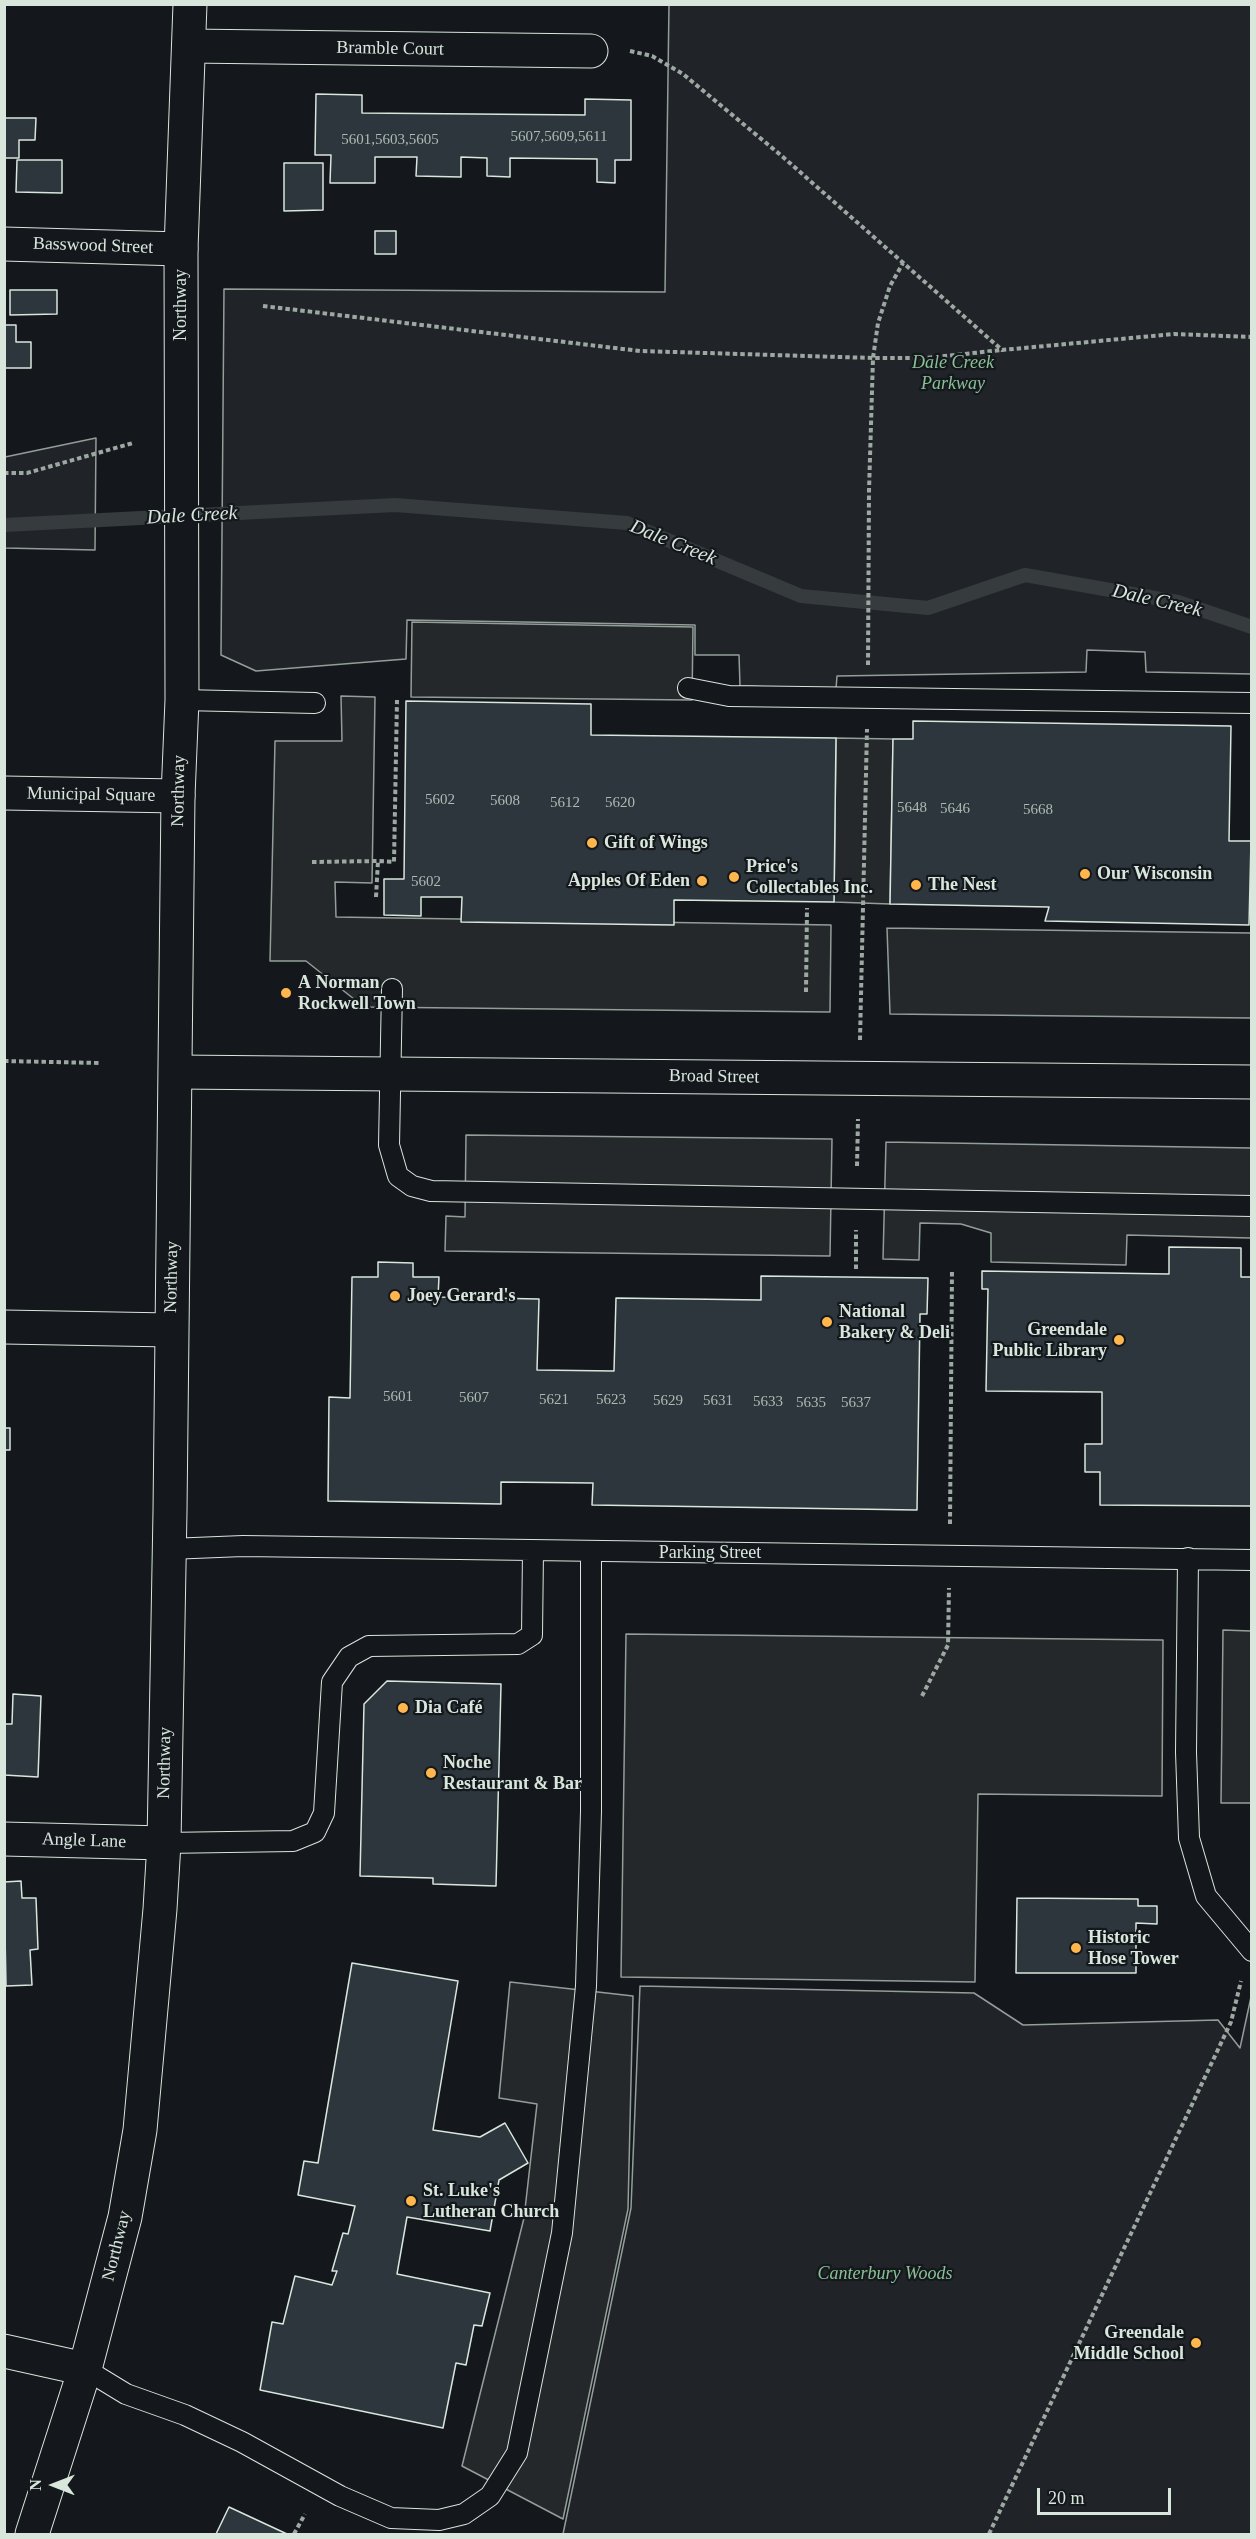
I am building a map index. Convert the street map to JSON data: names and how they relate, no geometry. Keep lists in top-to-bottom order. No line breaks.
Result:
{"streets":{"street":["Bramble Court","Basswood Street","Northway","Municipal Square","Broad Street","Angle Lane"],"lane":["Parking Street"]},"crossings":[["Bramble Court","Northway"],["Basswood Street","Northway"],["Northway","Municipal Square"],["Northway","Broad Street"],["Northway","Parking Street"],["Northway","Angle Lane"]],"water":["Dale Creek"],"parks":["Dale Creek Parkway","Canterbury Woods"],"places":["Gift of Wings","Our Wisconsin","Price's Collectables Inc.","Apples Of Eden","The Nest","A Norman Rockwell Town","Joey Gerard's","National Bakery & Deli","Greendale Public Library","Dia Café","Noche Restaurant & Bar","Historic Hose Tower","St. Luke's Lutheran Church","Greendale Middle School"],"house_numbers":["5607,5609,5611","5601,5603,5605","5602","5608","5612","5620","5648","5646","5668","5602","5601","5607","5621","5623","5629","5631","5633","5635","5637"],"scale_bar":"20 m","north":"left"}
